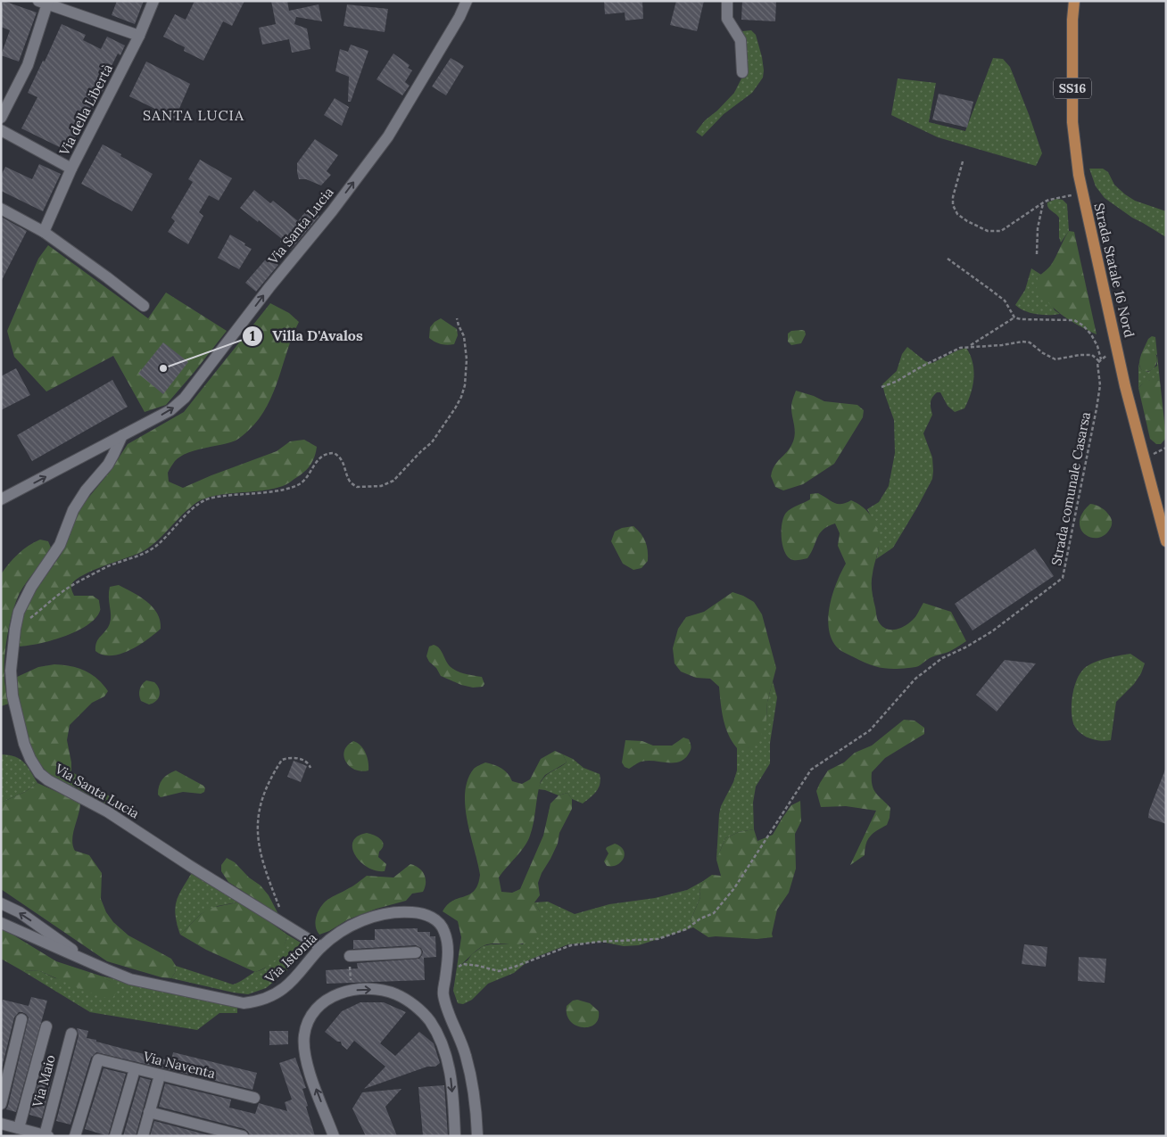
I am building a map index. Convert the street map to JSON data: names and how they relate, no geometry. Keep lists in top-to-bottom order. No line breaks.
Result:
{"streets":{"main road":["SS16","Strada Statale 16 Nord"],"street":["Via della Libertà","Via Santa Lucia","Via Istonia","Via Naventa","Via Maio"],"path":["Strada comunale Casarsa"]},"crossings":[["Via Santa Lucia","Via Istonia"]],"one_way":["Via Santa Lucia"],"districts":["SANTA LUCIA"],"places":["Villa D'Avalos"]}
